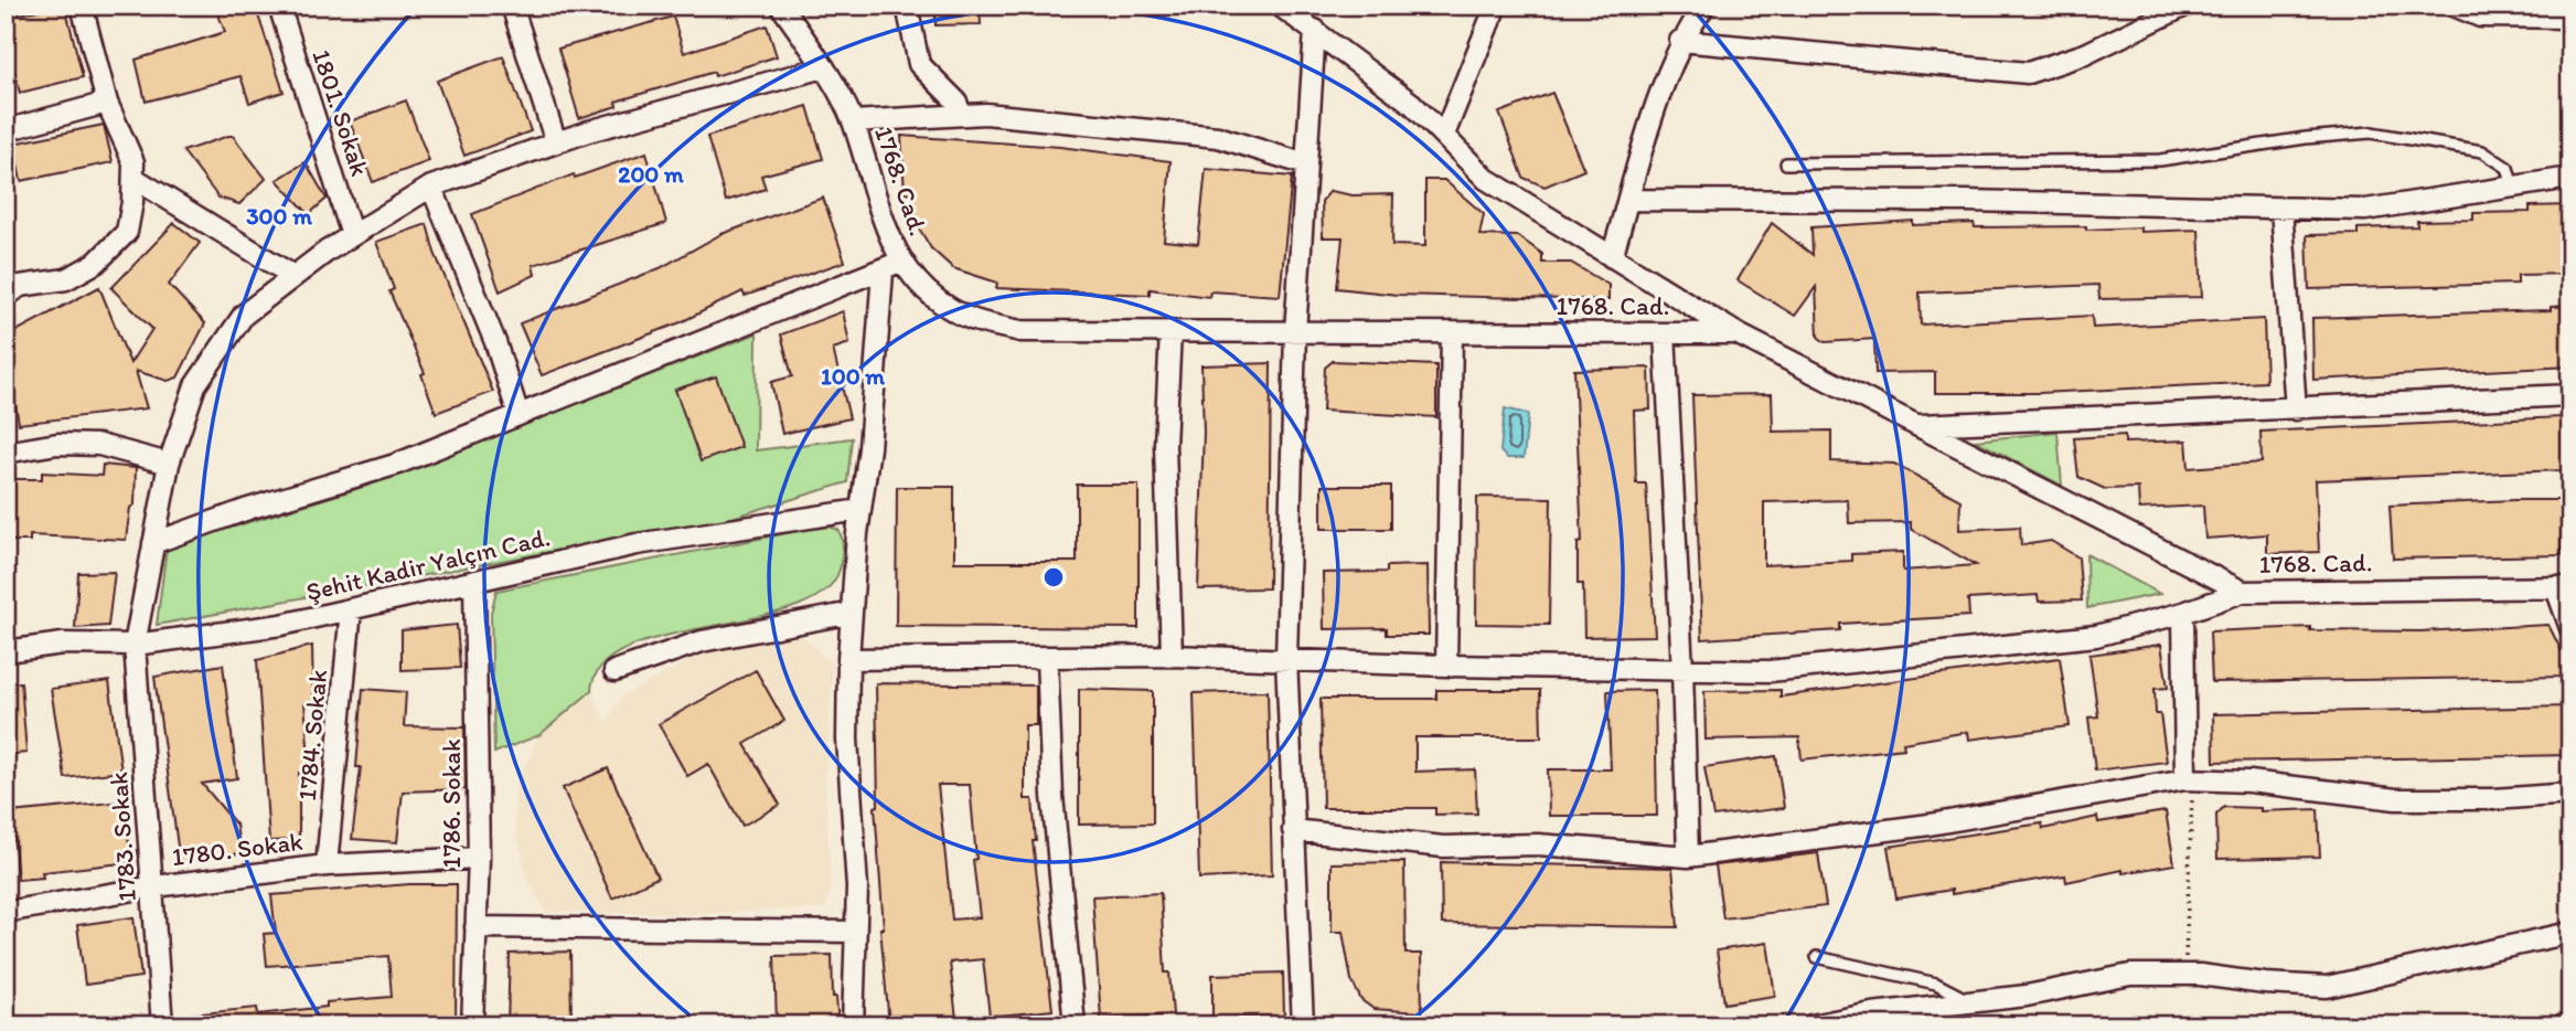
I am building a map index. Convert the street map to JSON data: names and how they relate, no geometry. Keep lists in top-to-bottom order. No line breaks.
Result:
{"streets":{"street":["1801. Sokak","1768. Cad.","Şehit Kadir Yalçın Cad.","1784. Sokak","1786. Sokak","1783. Sokak","1780. Sokak"]},"crossings":[["1801. Sokak","1783. Sokak"],["1768. Cad.","1783. Sokak"],["Şehit Kadir Yalçın Cad.","1784. Sokak"],["Şehit Kadir Yalçın Cad.","1786. Sokak"],["Şehit Kadir Yalçın Cad.","1783. Sokak"],["1784. Sokak","1780. Sokak"],["1786. Sokak","1780. Sokak"],["1783. Sokak","1780. Sokak"]],"rings":["200 m","300 m","100 m"]}
